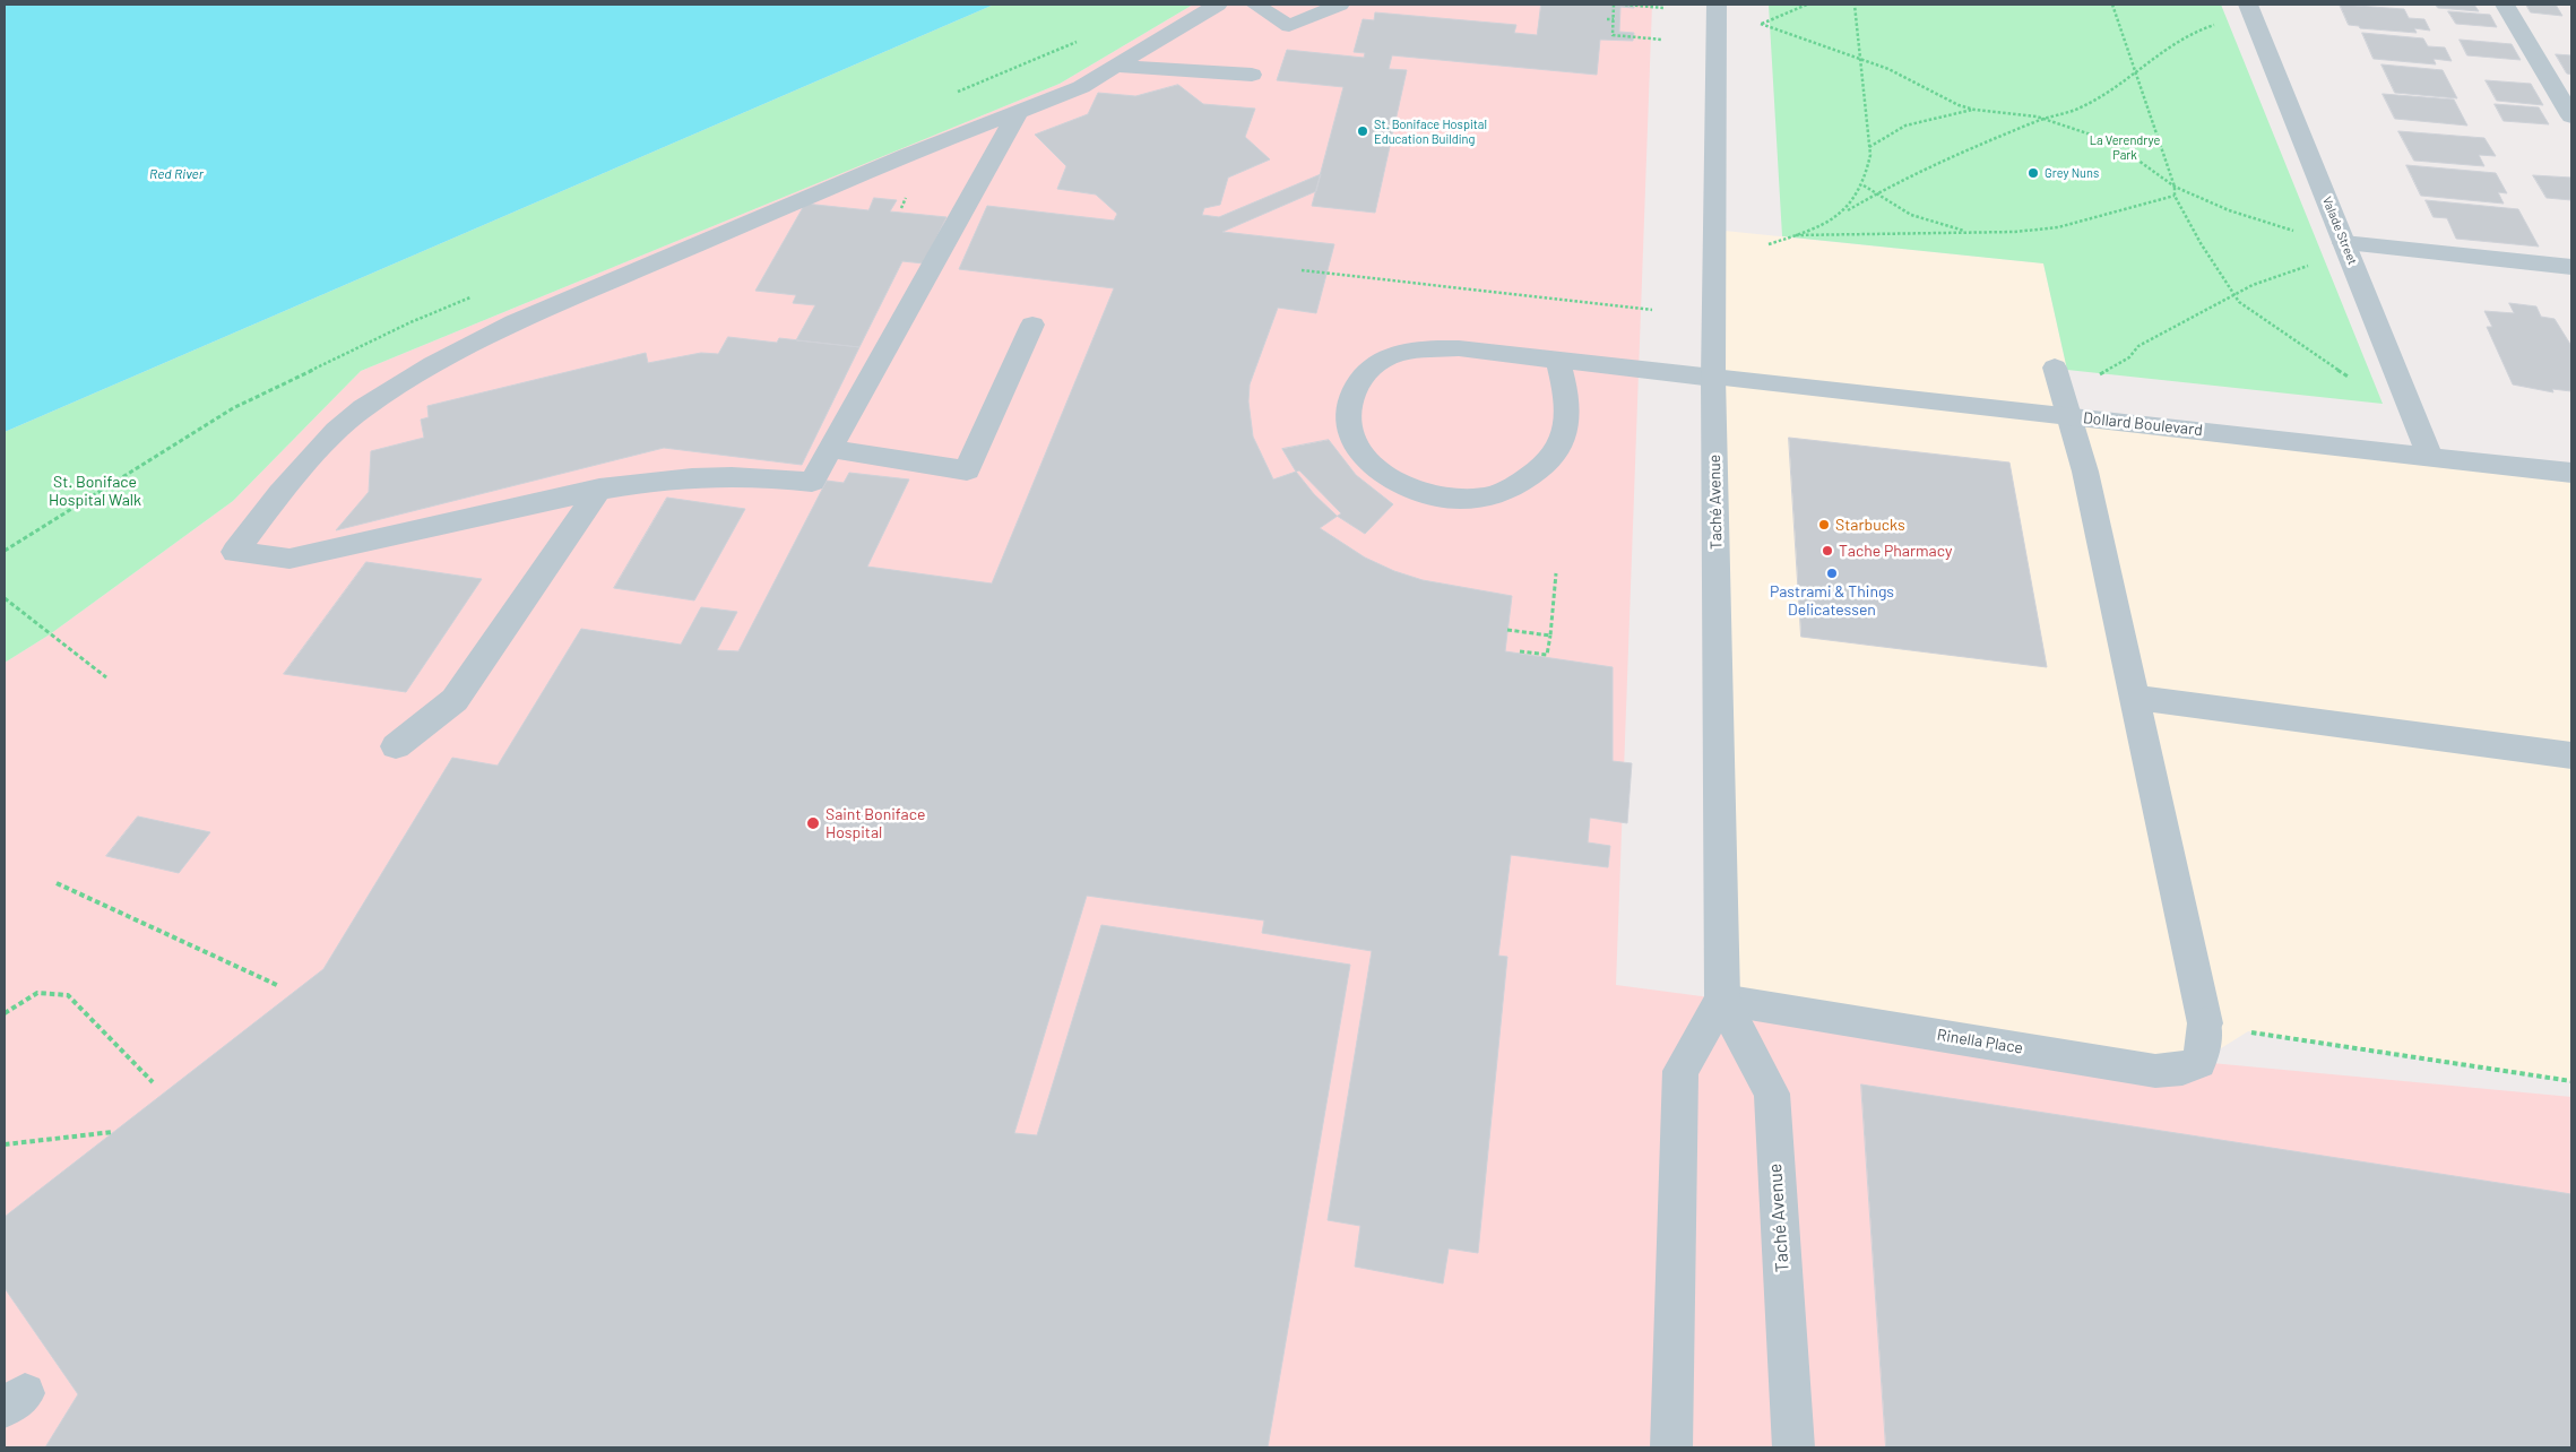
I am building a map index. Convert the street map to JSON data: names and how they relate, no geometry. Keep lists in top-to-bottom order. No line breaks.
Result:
{"streets":{"street":["Valade Street","Dollard Boulevard","Taché Avenue","Rinella Place"]},"crossings":[["Valade Street","Dollard Boulevard"],["Dollard Boulevard","Taché Avenue"],["Taché Avenue","Rinella Place"]],"water":["Red River"],"parks":["La Verendrye Park","St. Boniface Hospital Walk"],"places":["St. Boniface Hospital Education Building","Grey Nuns","Starbucks","Tache Pharmacy","Pastrami & Things Delicatessen","Saint Boniface Hospital"]}
